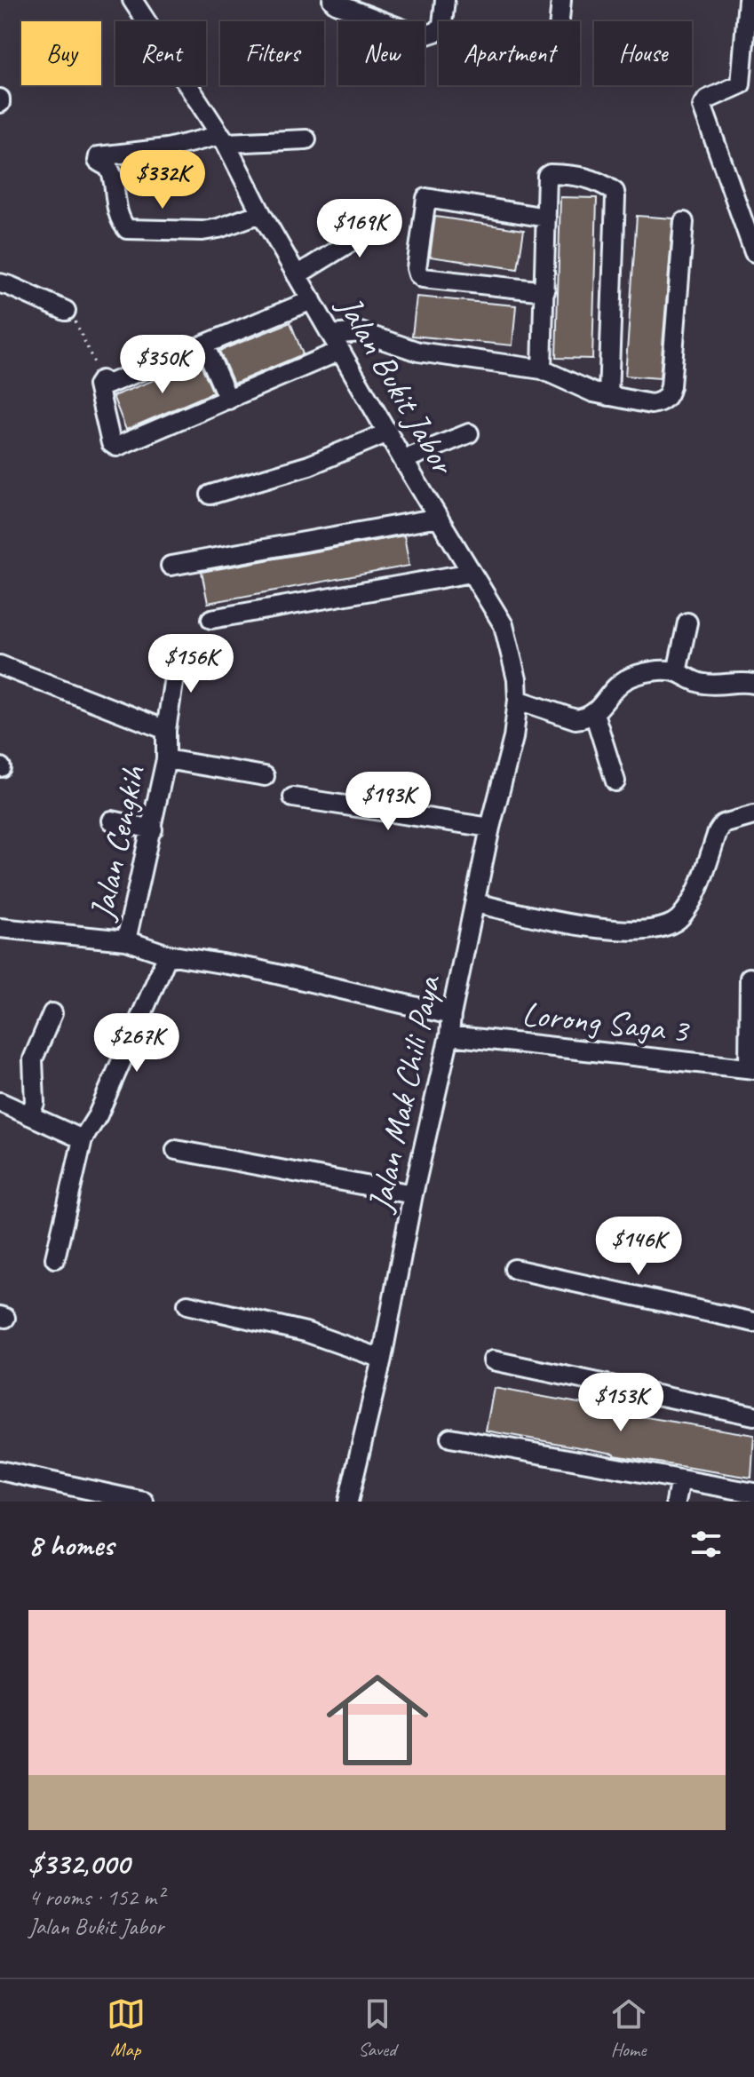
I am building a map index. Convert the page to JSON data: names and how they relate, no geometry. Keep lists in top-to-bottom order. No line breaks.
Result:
{"streets":{"street":["Jalan Bukit Jabor","Jalan Cengkih","Lorong Saga 3","Jalan Mak Chili Paya"]},"crossings":[["Jalan Bukit Jabor","Jalan Mak Chili Paya"],["Jalan Cengkih","Jalan Mak Chili Paya"],["Lorong Saga 3","Jalan Mak Chili Paya"]],"page":{"chip":["Buy","Rent","Filters","New","Apartment","House"],"price":["$332K","$169K","$350K","$156K","$193K","$267K","$146K","$153K"],"heading":"8 homes","list":[{"name":"$332,000","note":"4 rooms · 152 m² · Jalan Bukit Jabor"}],"tabs":["Map","Saved","Home"]}}
